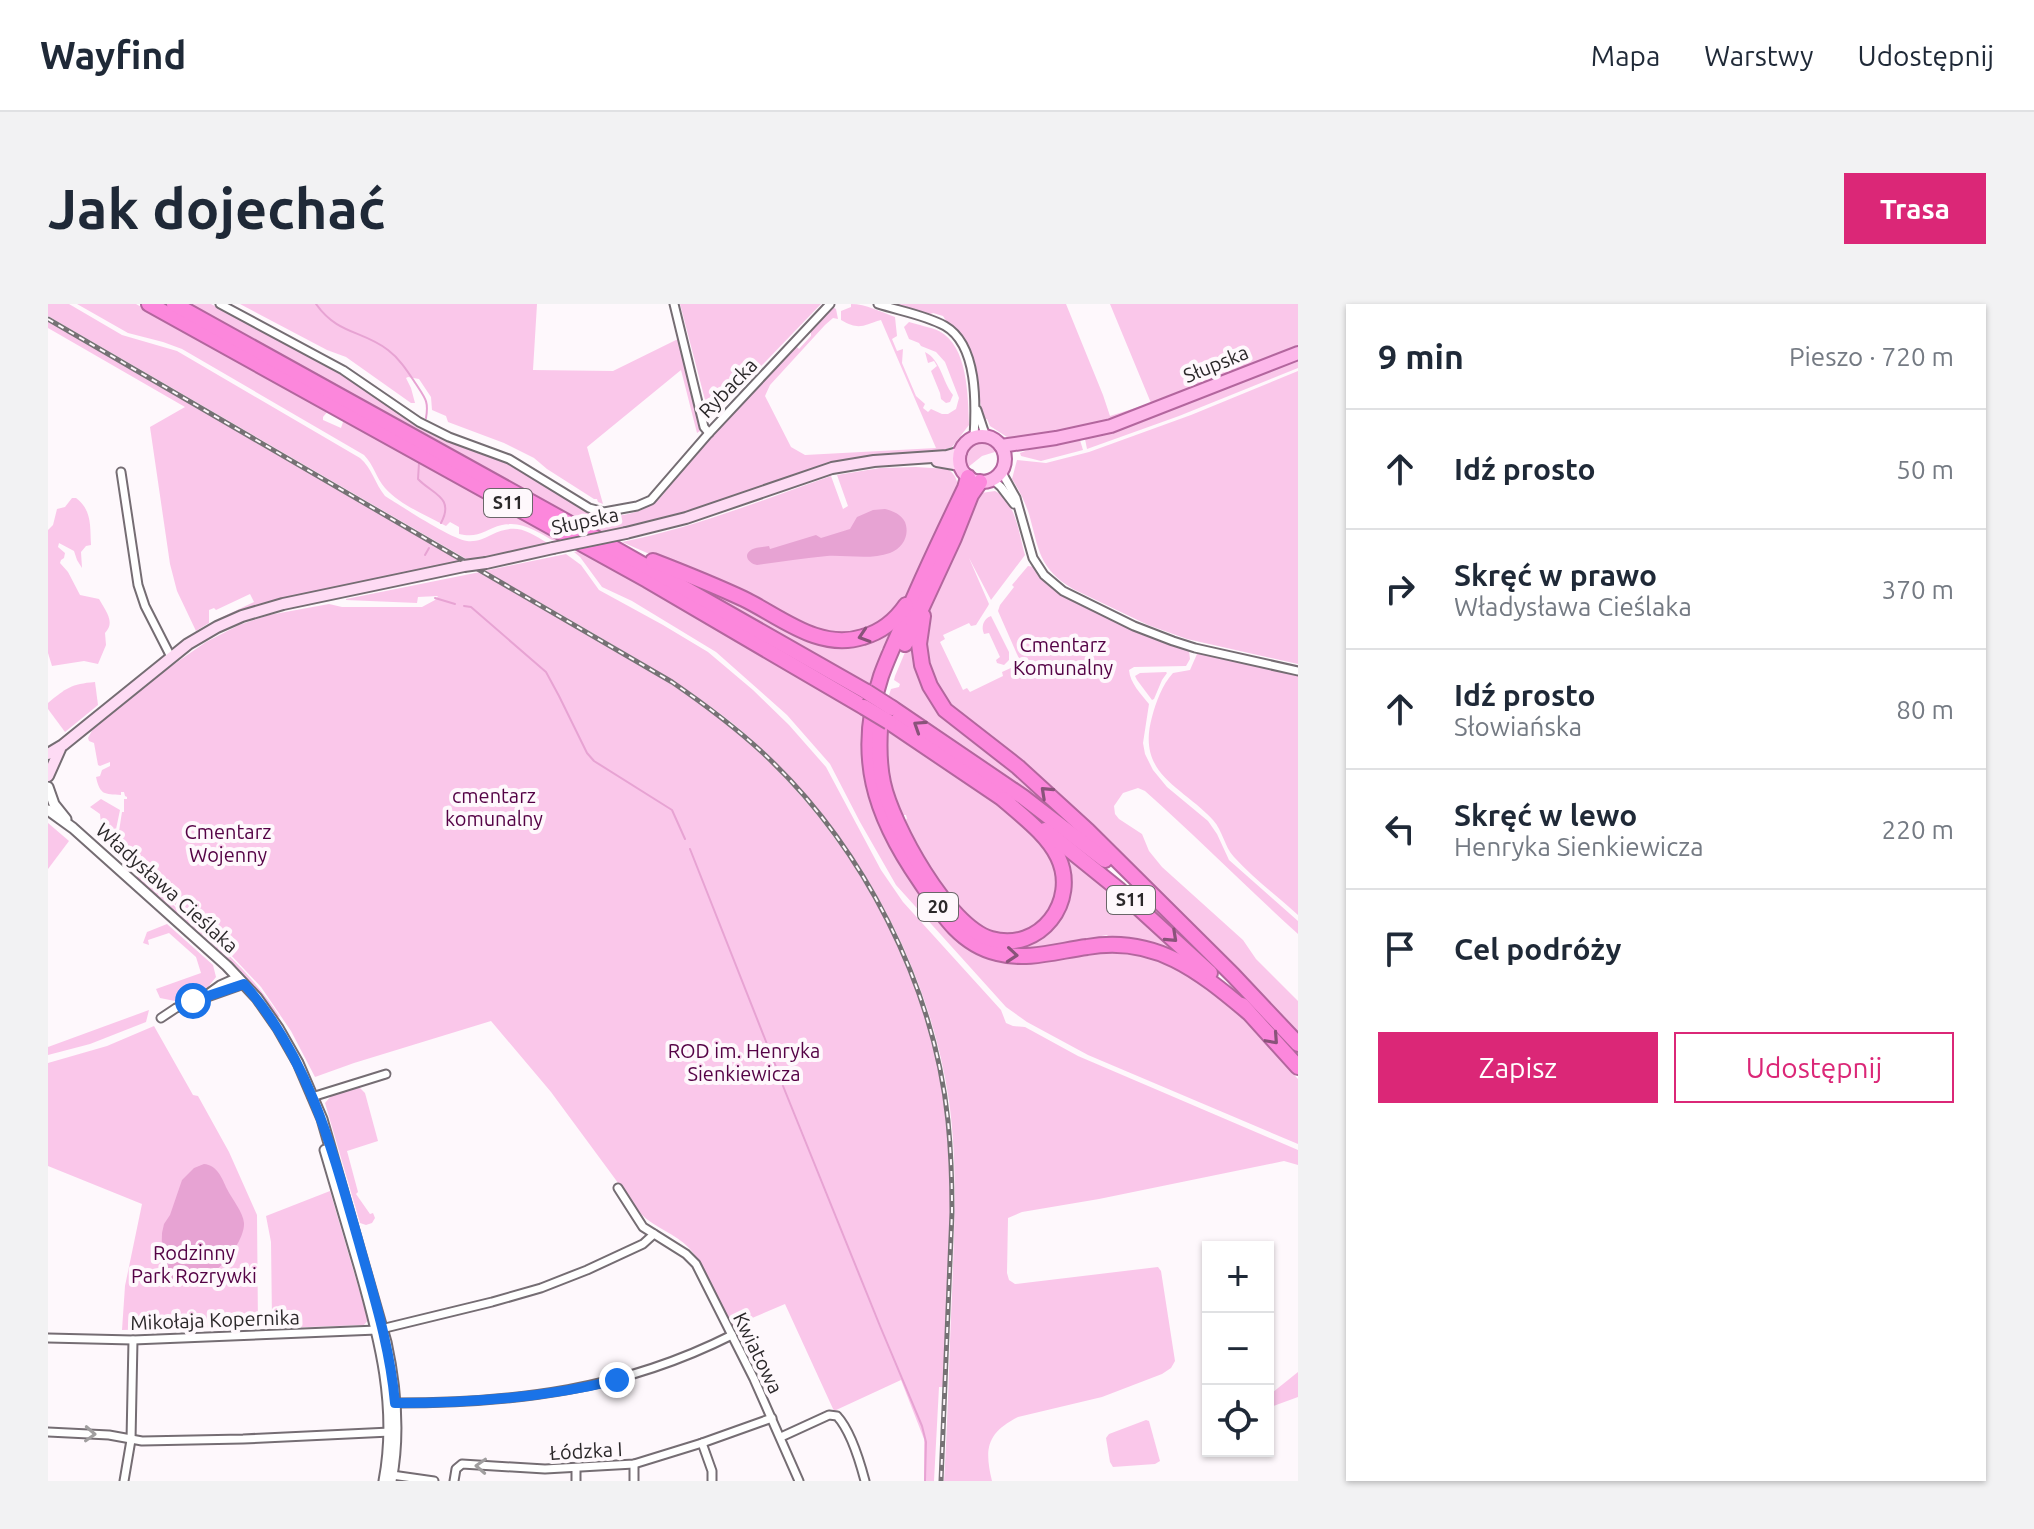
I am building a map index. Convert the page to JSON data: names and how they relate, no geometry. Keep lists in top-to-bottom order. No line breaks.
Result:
{"streets":{"highway":["S11","20"],"main road":["Słupska"],"street":["Rybacka","Władysława Cieślaka","Mikołaja Kopernika","Kwiatowa","Łódzka I"]},"crossings":[["Słupska","20"],["S11","20"],["Władysława Cieślaka","Mikołaja Kopernika"],["Mikołaja Kopernika","Kwiatowa"],["Kwiatowa","Łódzka I"]],"one_way":["Łódzka I"],"parks":["Cmentarz Komunalny","cmentarz komunalny","Cmentarz Wojenny","ROD im. Henryka Sienkiewicza","Rodzinny Park Rozrywki"],"page":{"header":"Wayfind","nav":["Mapa","Warstwy","Udostępnij"],"buttons":["Trasa",["Zapisz","Udostępnij"]],"title":"Jak dojechać","heading":["9 min","Pieszo · 720 m"],"list":[["Idź prosto","50 m"],["Skręć w prawo","Władysława Cieślaka","370 m"],["Idź prosto","Słowiańska","80 m"],["Skręć w lewo","Henryka Sienkiewicza","220 m"],"Cel podróży"],"map_buttons":["+","−"]}}
